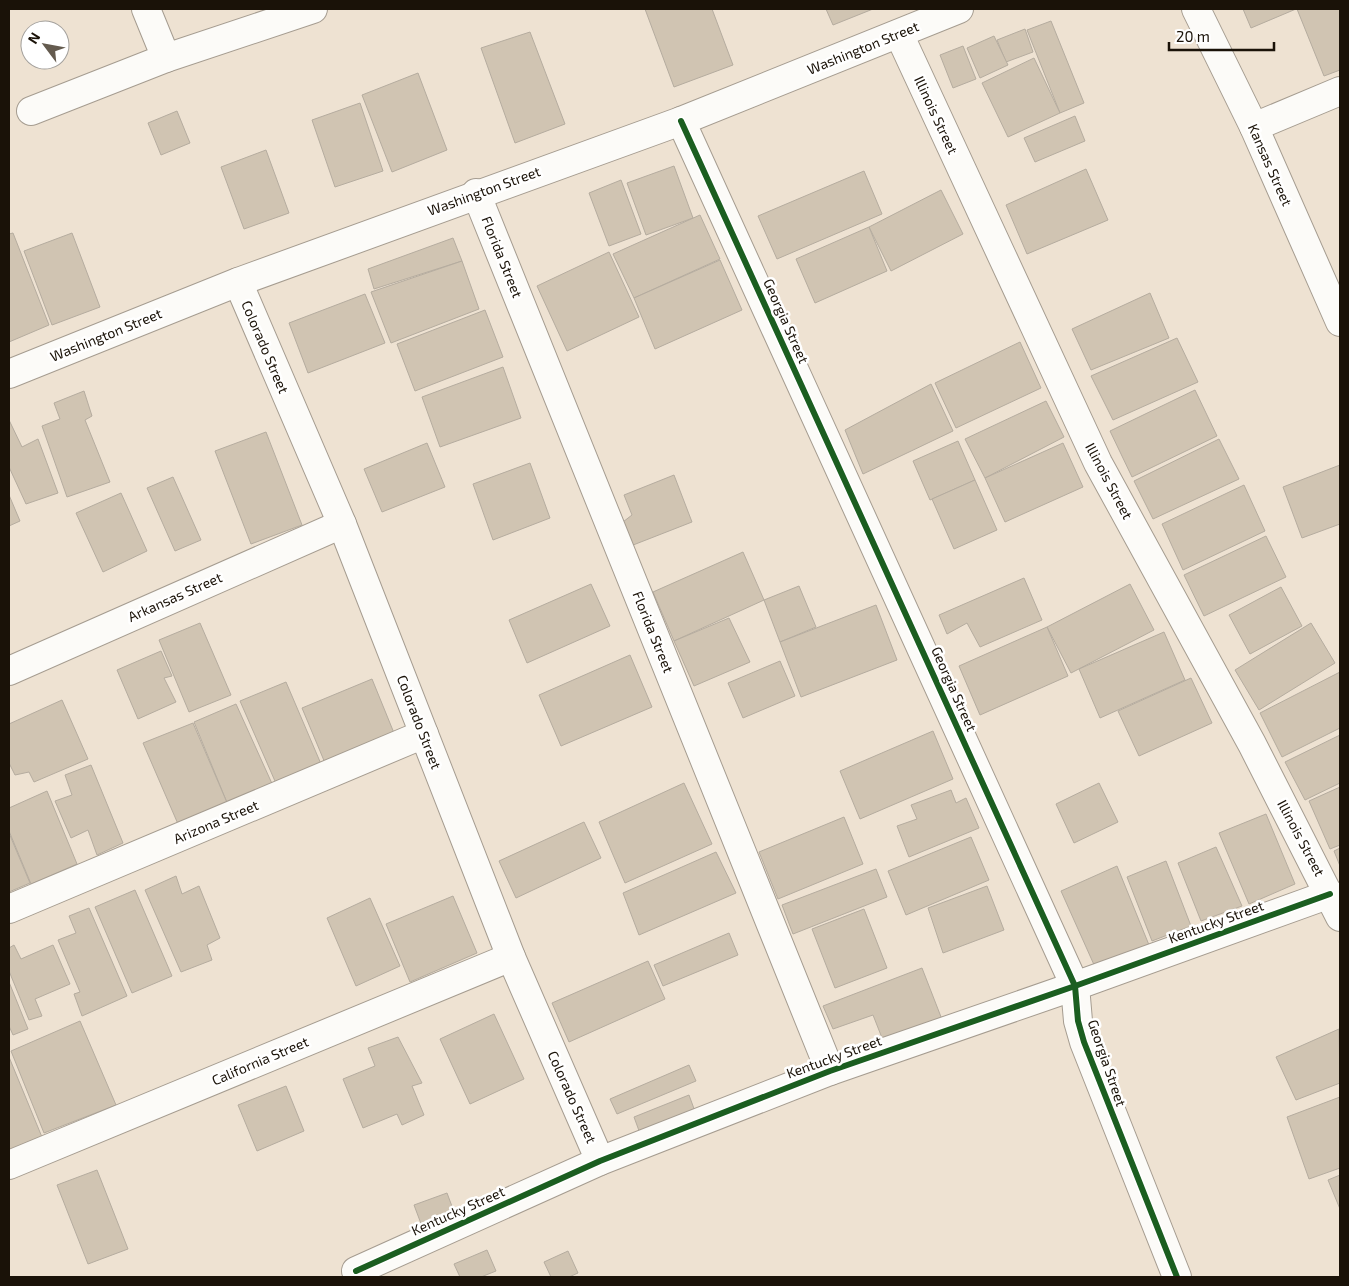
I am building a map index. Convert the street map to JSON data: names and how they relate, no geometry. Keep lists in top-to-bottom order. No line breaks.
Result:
{"streets":{"street":["Washington Street","Illinois Street","Kansas Street","Florida Street","Georgia Street","Colorado Street","Arkansas Street","Arizona Street","Kentucky Street","California Street"]},"crossings":[["Washington Street","Illinois Street"],["Washington Street","Florida Street"],["Washington Street","Georgia Street"],["Washington Street","Colorado Street"],["Illinois Street","Kentucky Street"],["Florida Street","Kentucky Street"],["Georgia Street","Kentucky Street"],["Colorado Street","Arkansas Street"],["Colorado Street","Arizona Street"],["Colorado Street","Kentucky Street"],["Colorado Street","California Street"]],"scale_bar":"20 m","north":"top left"}
